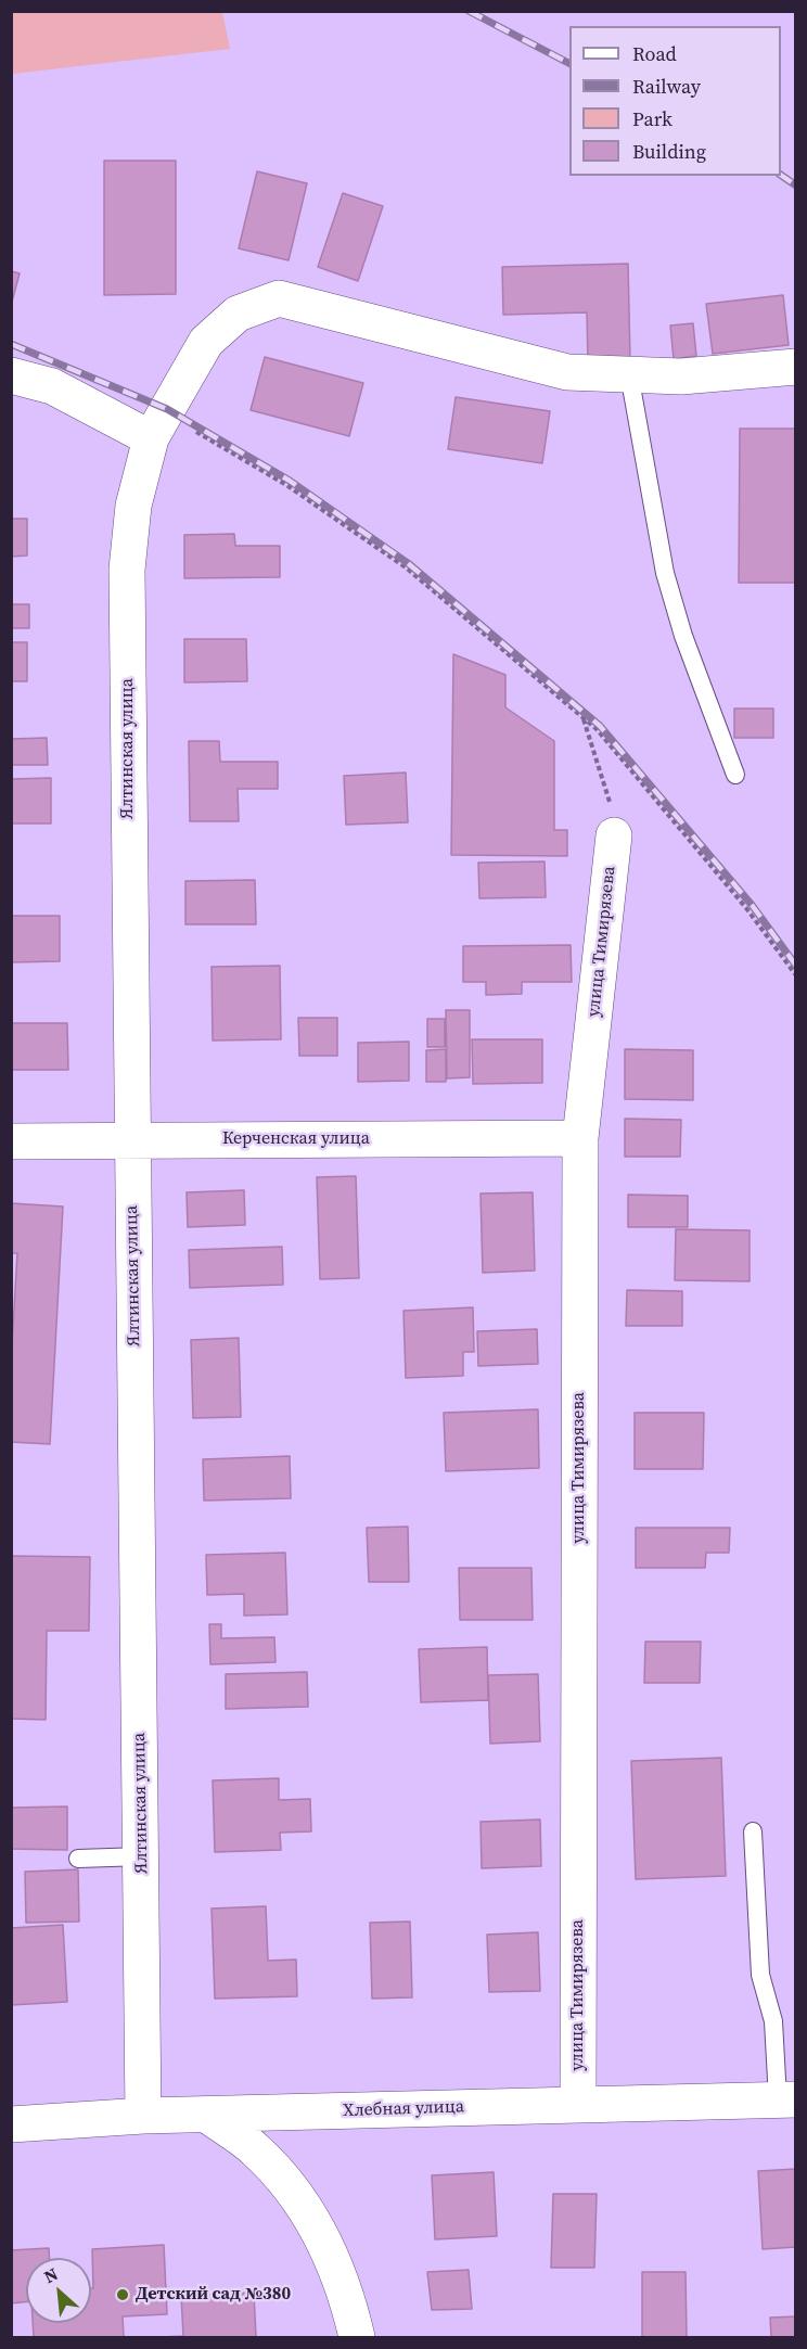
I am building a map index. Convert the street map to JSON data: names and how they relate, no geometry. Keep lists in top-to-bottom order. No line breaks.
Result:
{"streets":{"street":["Ялтинская улица","улица Тимирязева","Керченская улица","Хлебная улица"]},"crossings":[["Ялтинская улица","Керченская улица"],["Ялтинская улица","Хлебная улица"],["улица Тимирязева","Керченская улица"],["улица Тимирязева","Хлебная улица"]],"places":["Детский сад №380"],"legend":["Road","Railway","Park","Building"],"north":"top left"}
